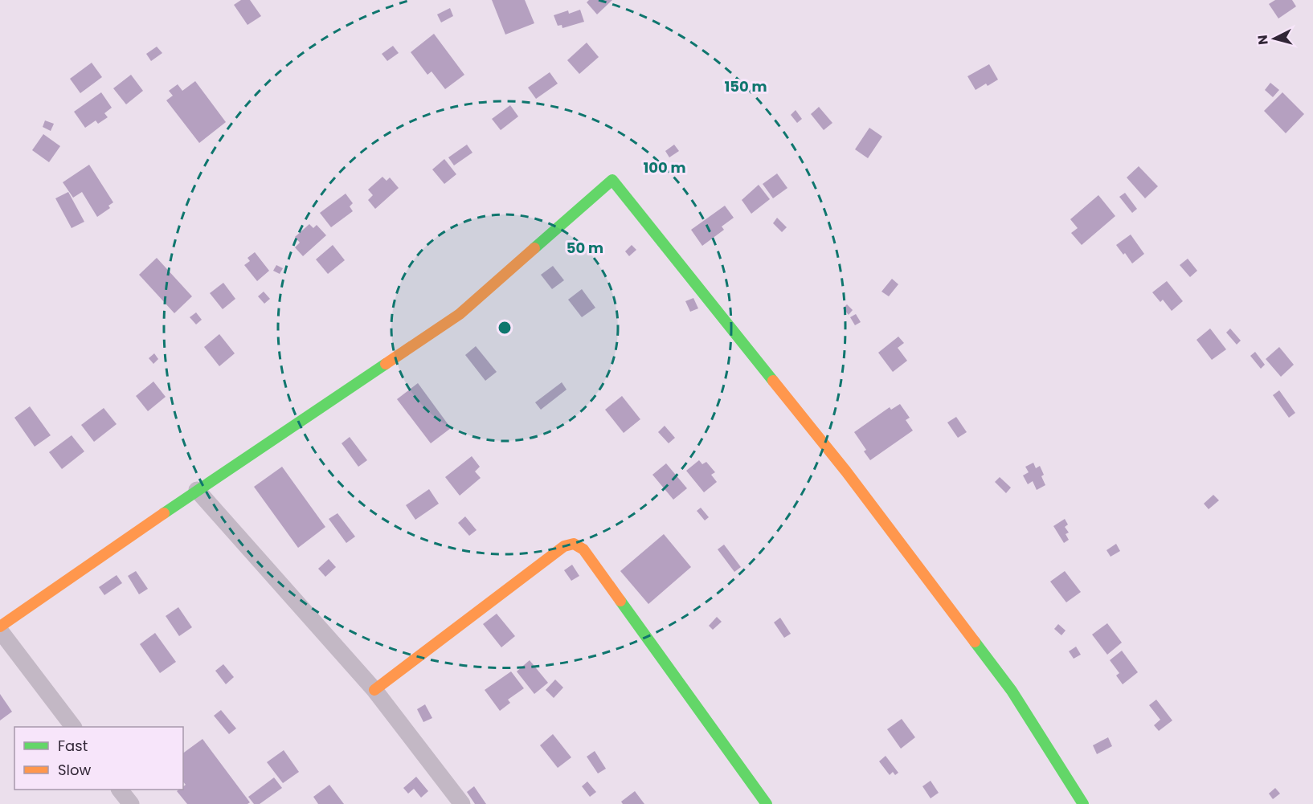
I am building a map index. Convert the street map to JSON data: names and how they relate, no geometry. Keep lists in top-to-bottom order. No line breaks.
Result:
{"legend":["Fast","Slow"],"north":"left","rings":["150 m","100 m","50 m"]}
